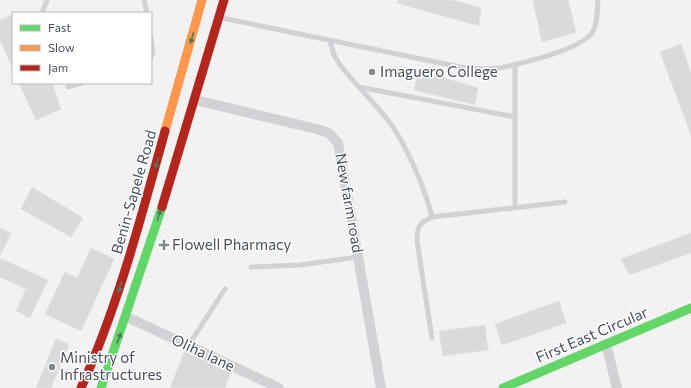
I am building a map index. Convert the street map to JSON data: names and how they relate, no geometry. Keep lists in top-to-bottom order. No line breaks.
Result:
{"streets":{"main road":["Benin-Sapele Road","First East Circular"],"street":["New farm road","Oliha lane"]},"crossings":[["Benin-Sapele Road","New farm road"],["Benin-Sapele Road","Oliha lane"]],"places":{"other":["Imaguero College","Ministry of Infrastructures"],"health":["Flowell Pharmacy"]},"legend":["Fast","Slow","Jam"]}
